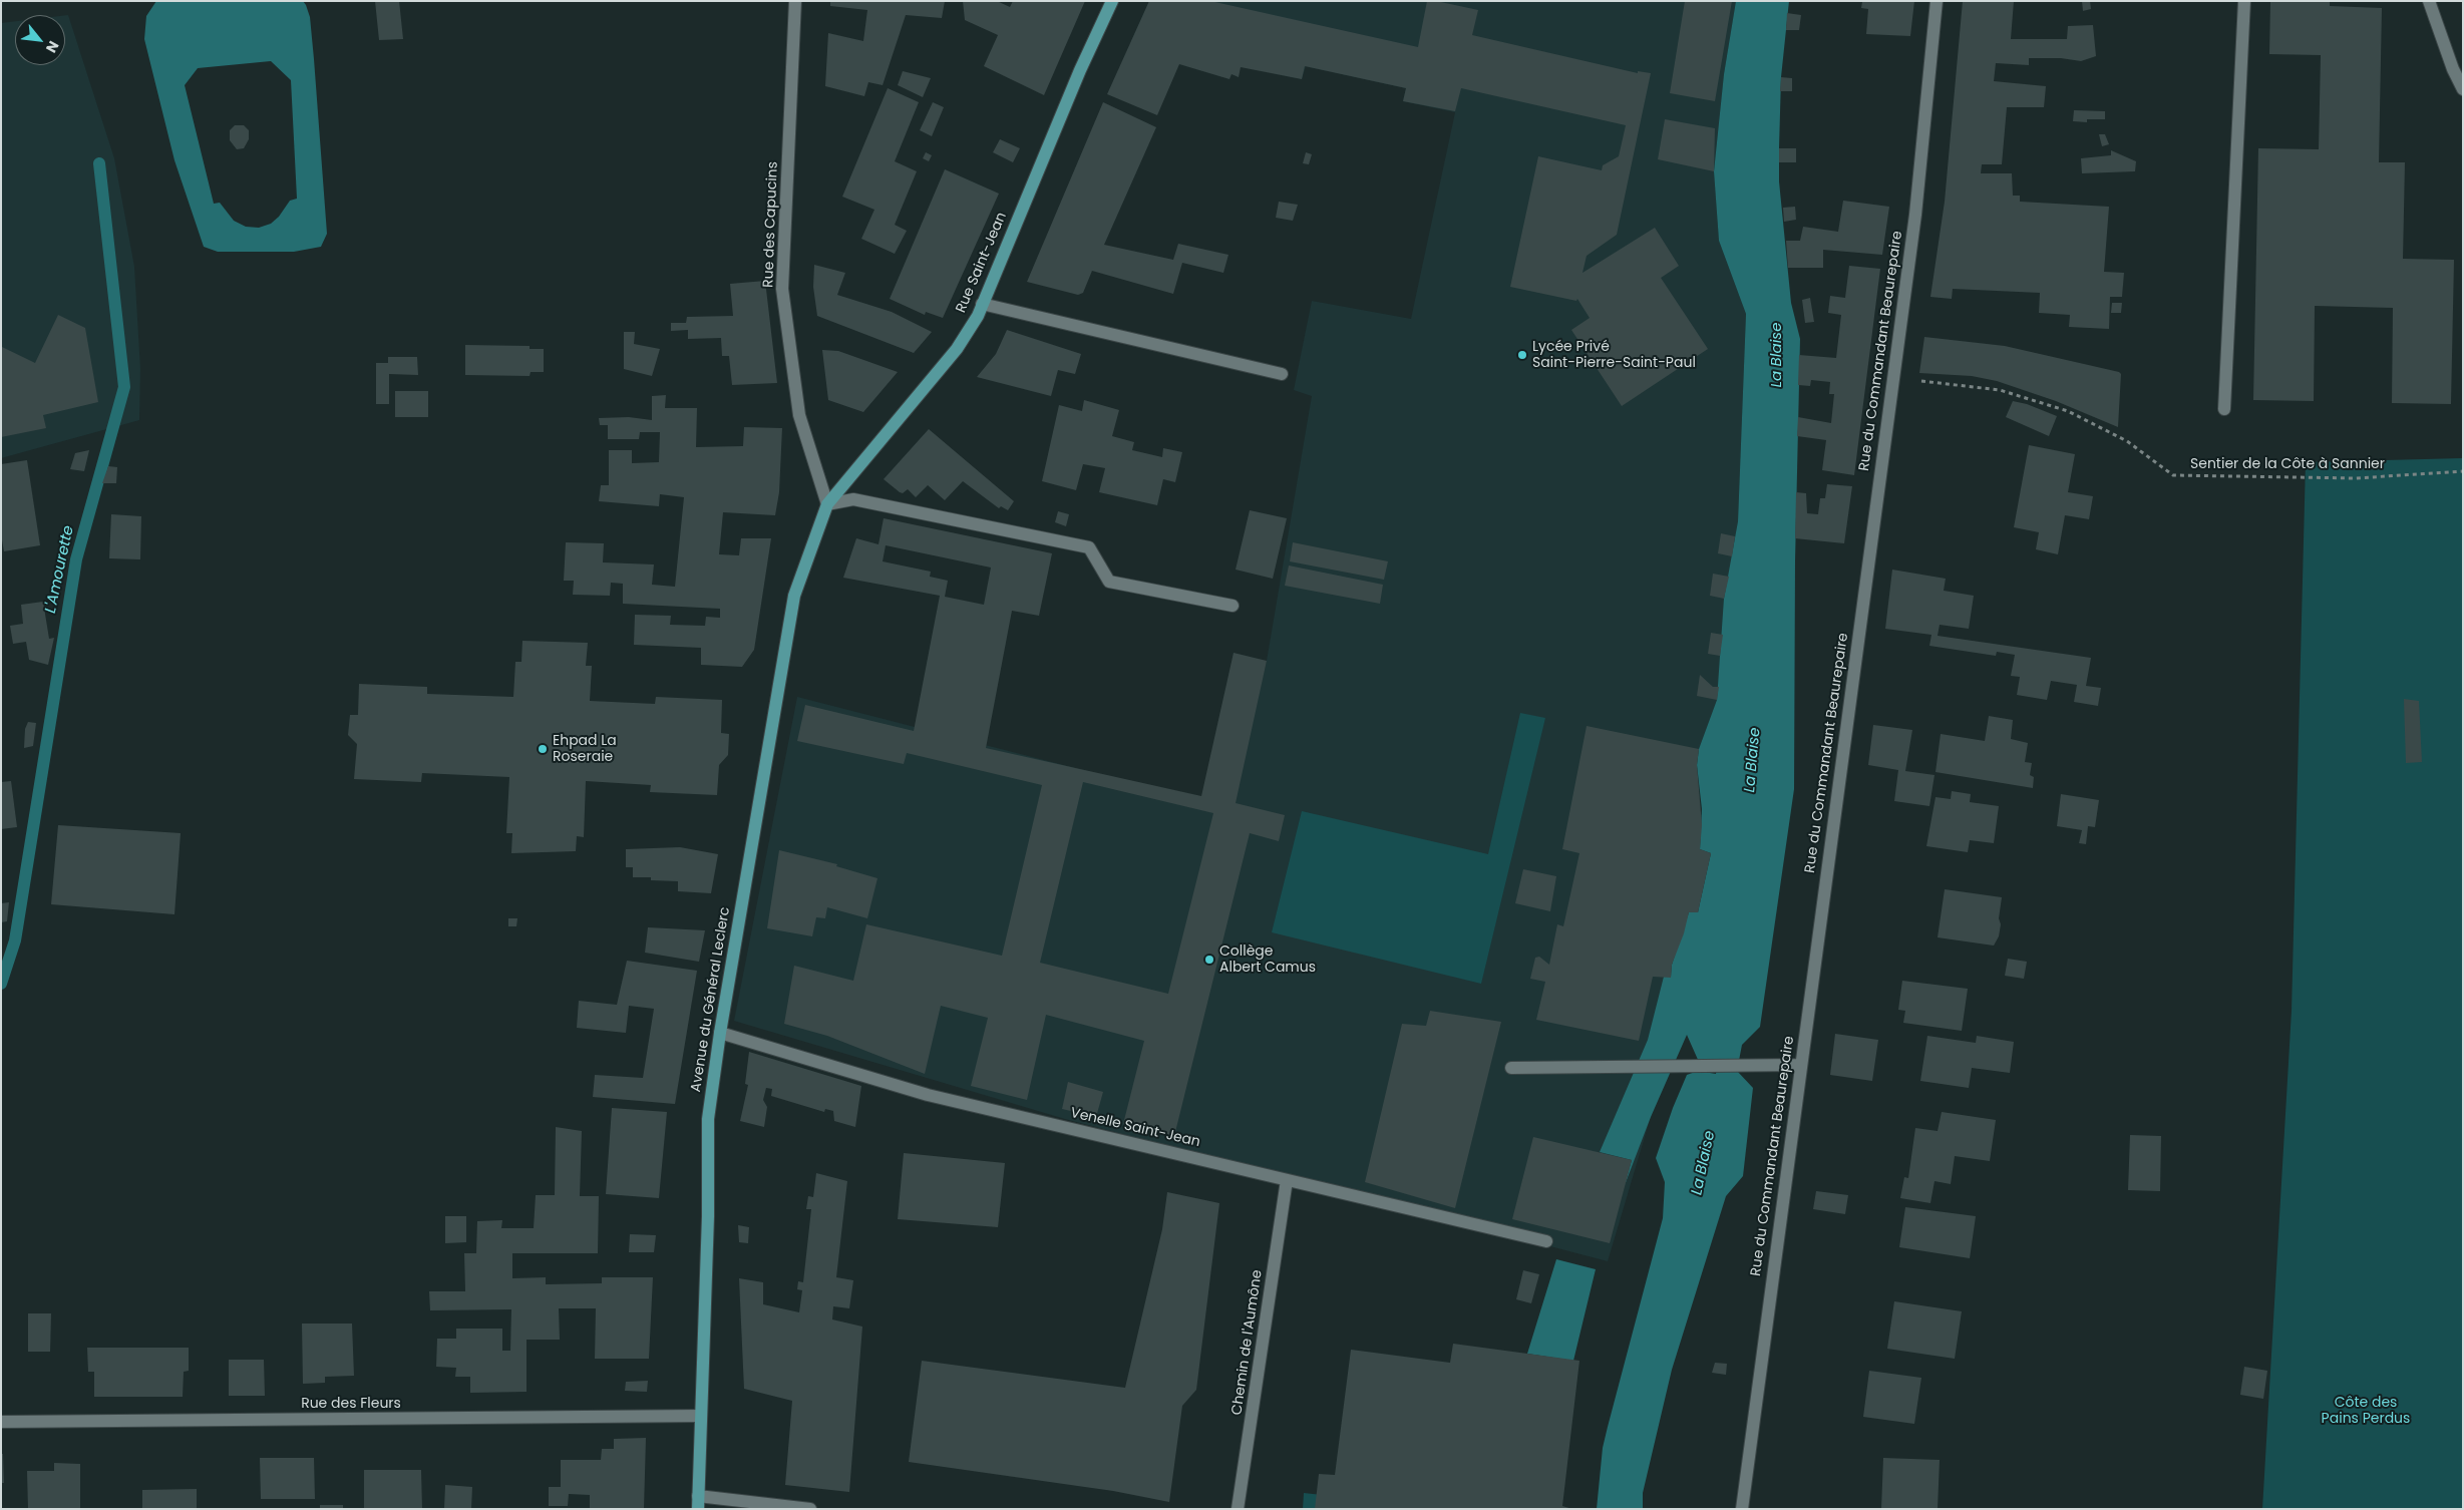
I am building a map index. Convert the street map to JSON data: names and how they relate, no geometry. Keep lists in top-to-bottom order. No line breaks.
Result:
{"streets":{"main road":["Rue Saint-Jean","Avenue du Général Leclerc"],"street":["Rue des Capucins","Rue du Commandant Beaurepaire","Venelle Saint-Jean","Chemin de l'Aumône","Rue des Fleurs"],"path":["Sentier de la Côte à Sannier"]},"crossings":[["Rue des Capucins","Rue Saint-Jean"],["Rue des Capucins","Avenue du Général Leclerc"],["Rue Saint-Jean","Avenue du Général Leclerc"],["Rue du Commandant Beaurepaire","Sentier de la Côte à Sannier"],["Avenue du Général Leclerc","Venelle Saint-Jean"],["Avenue du Général Leclerc","Rue des Fleurs"],["Venelle Saint-Jean","Chemin de l'Aumône"]],"water":["La Blaise","L'Amourette"],"parks":["Côte des Pains Perdus"],"places":["Lycée Privé Saint-Pierre-Saint-Paul","Ehpad La Roseraie","Collège Albert Camus"],"north":"bottom right"}
